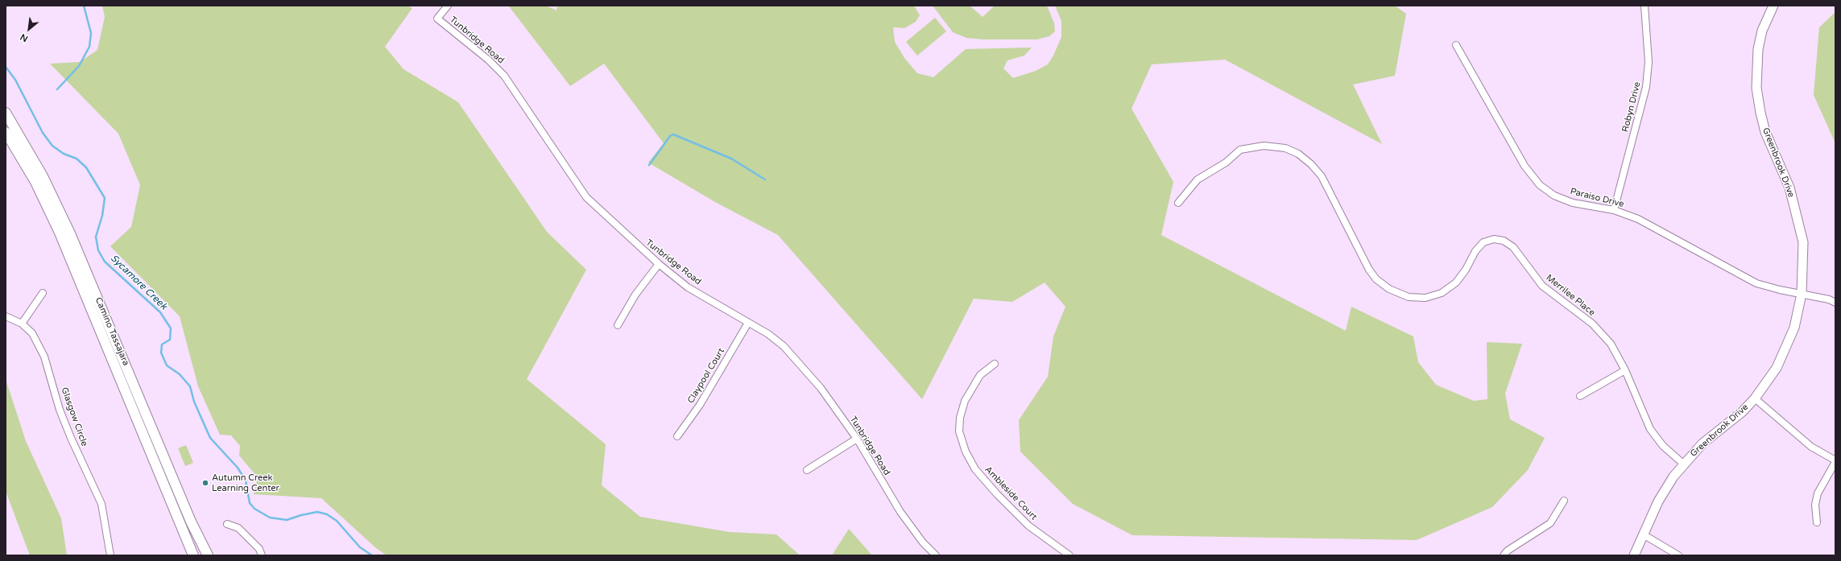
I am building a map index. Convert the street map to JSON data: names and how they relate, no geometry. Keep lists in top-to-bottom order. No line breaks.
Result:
{"streets":{"main road":["Camino Tassajara"],"street":["Tunbridge Road","Robyn Drive","Greenbrook Drive","Paraiso Drive","Merrilee Place","Claypool Court","Glasgow Circle","Ambleside Court"]},"crossings":[["Tunbridge Road","Claypool Court"],["Robyn Drive","Paraiso Drive"],["Greenbrook Drive","Paraiso Drive"],["Greenbrook Drive","Merrilee Place"]],"water":["Sycamore Creek"],"places":["Autumn Creek Learning Center"],"north":"bottom left"}
